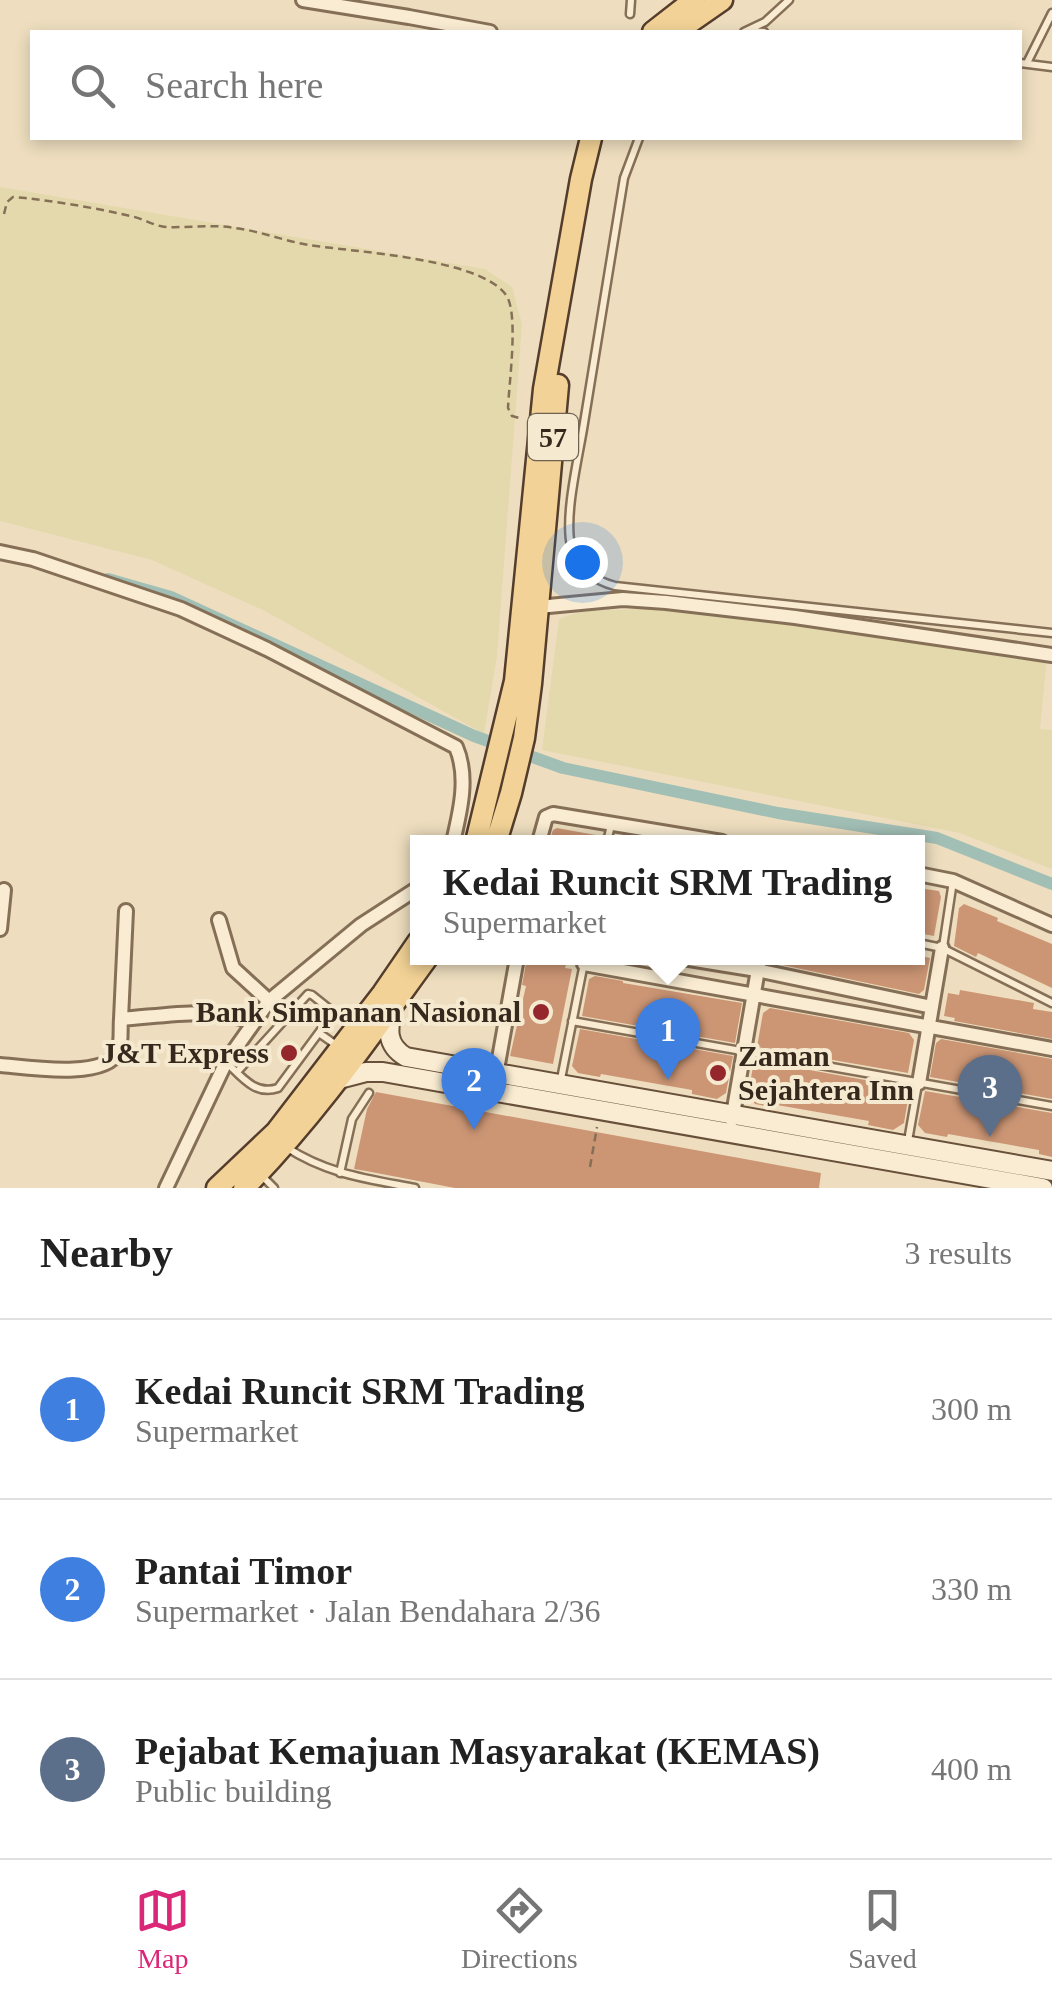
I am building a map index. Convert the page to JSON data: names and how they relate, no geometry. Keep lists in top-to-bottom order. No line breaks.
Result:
{"streets":{"main road":["57"]},"places":["Bank Simpanan Nasional","J&T Express","Zaman Sejahtera Inn"],"page":{"search":"Search here","popup":["Kedai Runcit SRM Trading","Supermarket"],"pins":["1","2","3"],"heading":["Nearby","3 results"],"list":[{"mark":"1","name":"Kedai Runcit SRM Trading","note":"Supermarket","value":"300 m"},{"mark":"2","name":"Pantai Timor","note":"Supermarket · Jalan Bendahara 2/36","value":"330 m"},{"mark":"3","name":"Pejabat Kemajuan Masyarakat (KEMAS)","note":"Public building","value":"400 m"}],"nav":["Map","Directions","Saved"]}}
